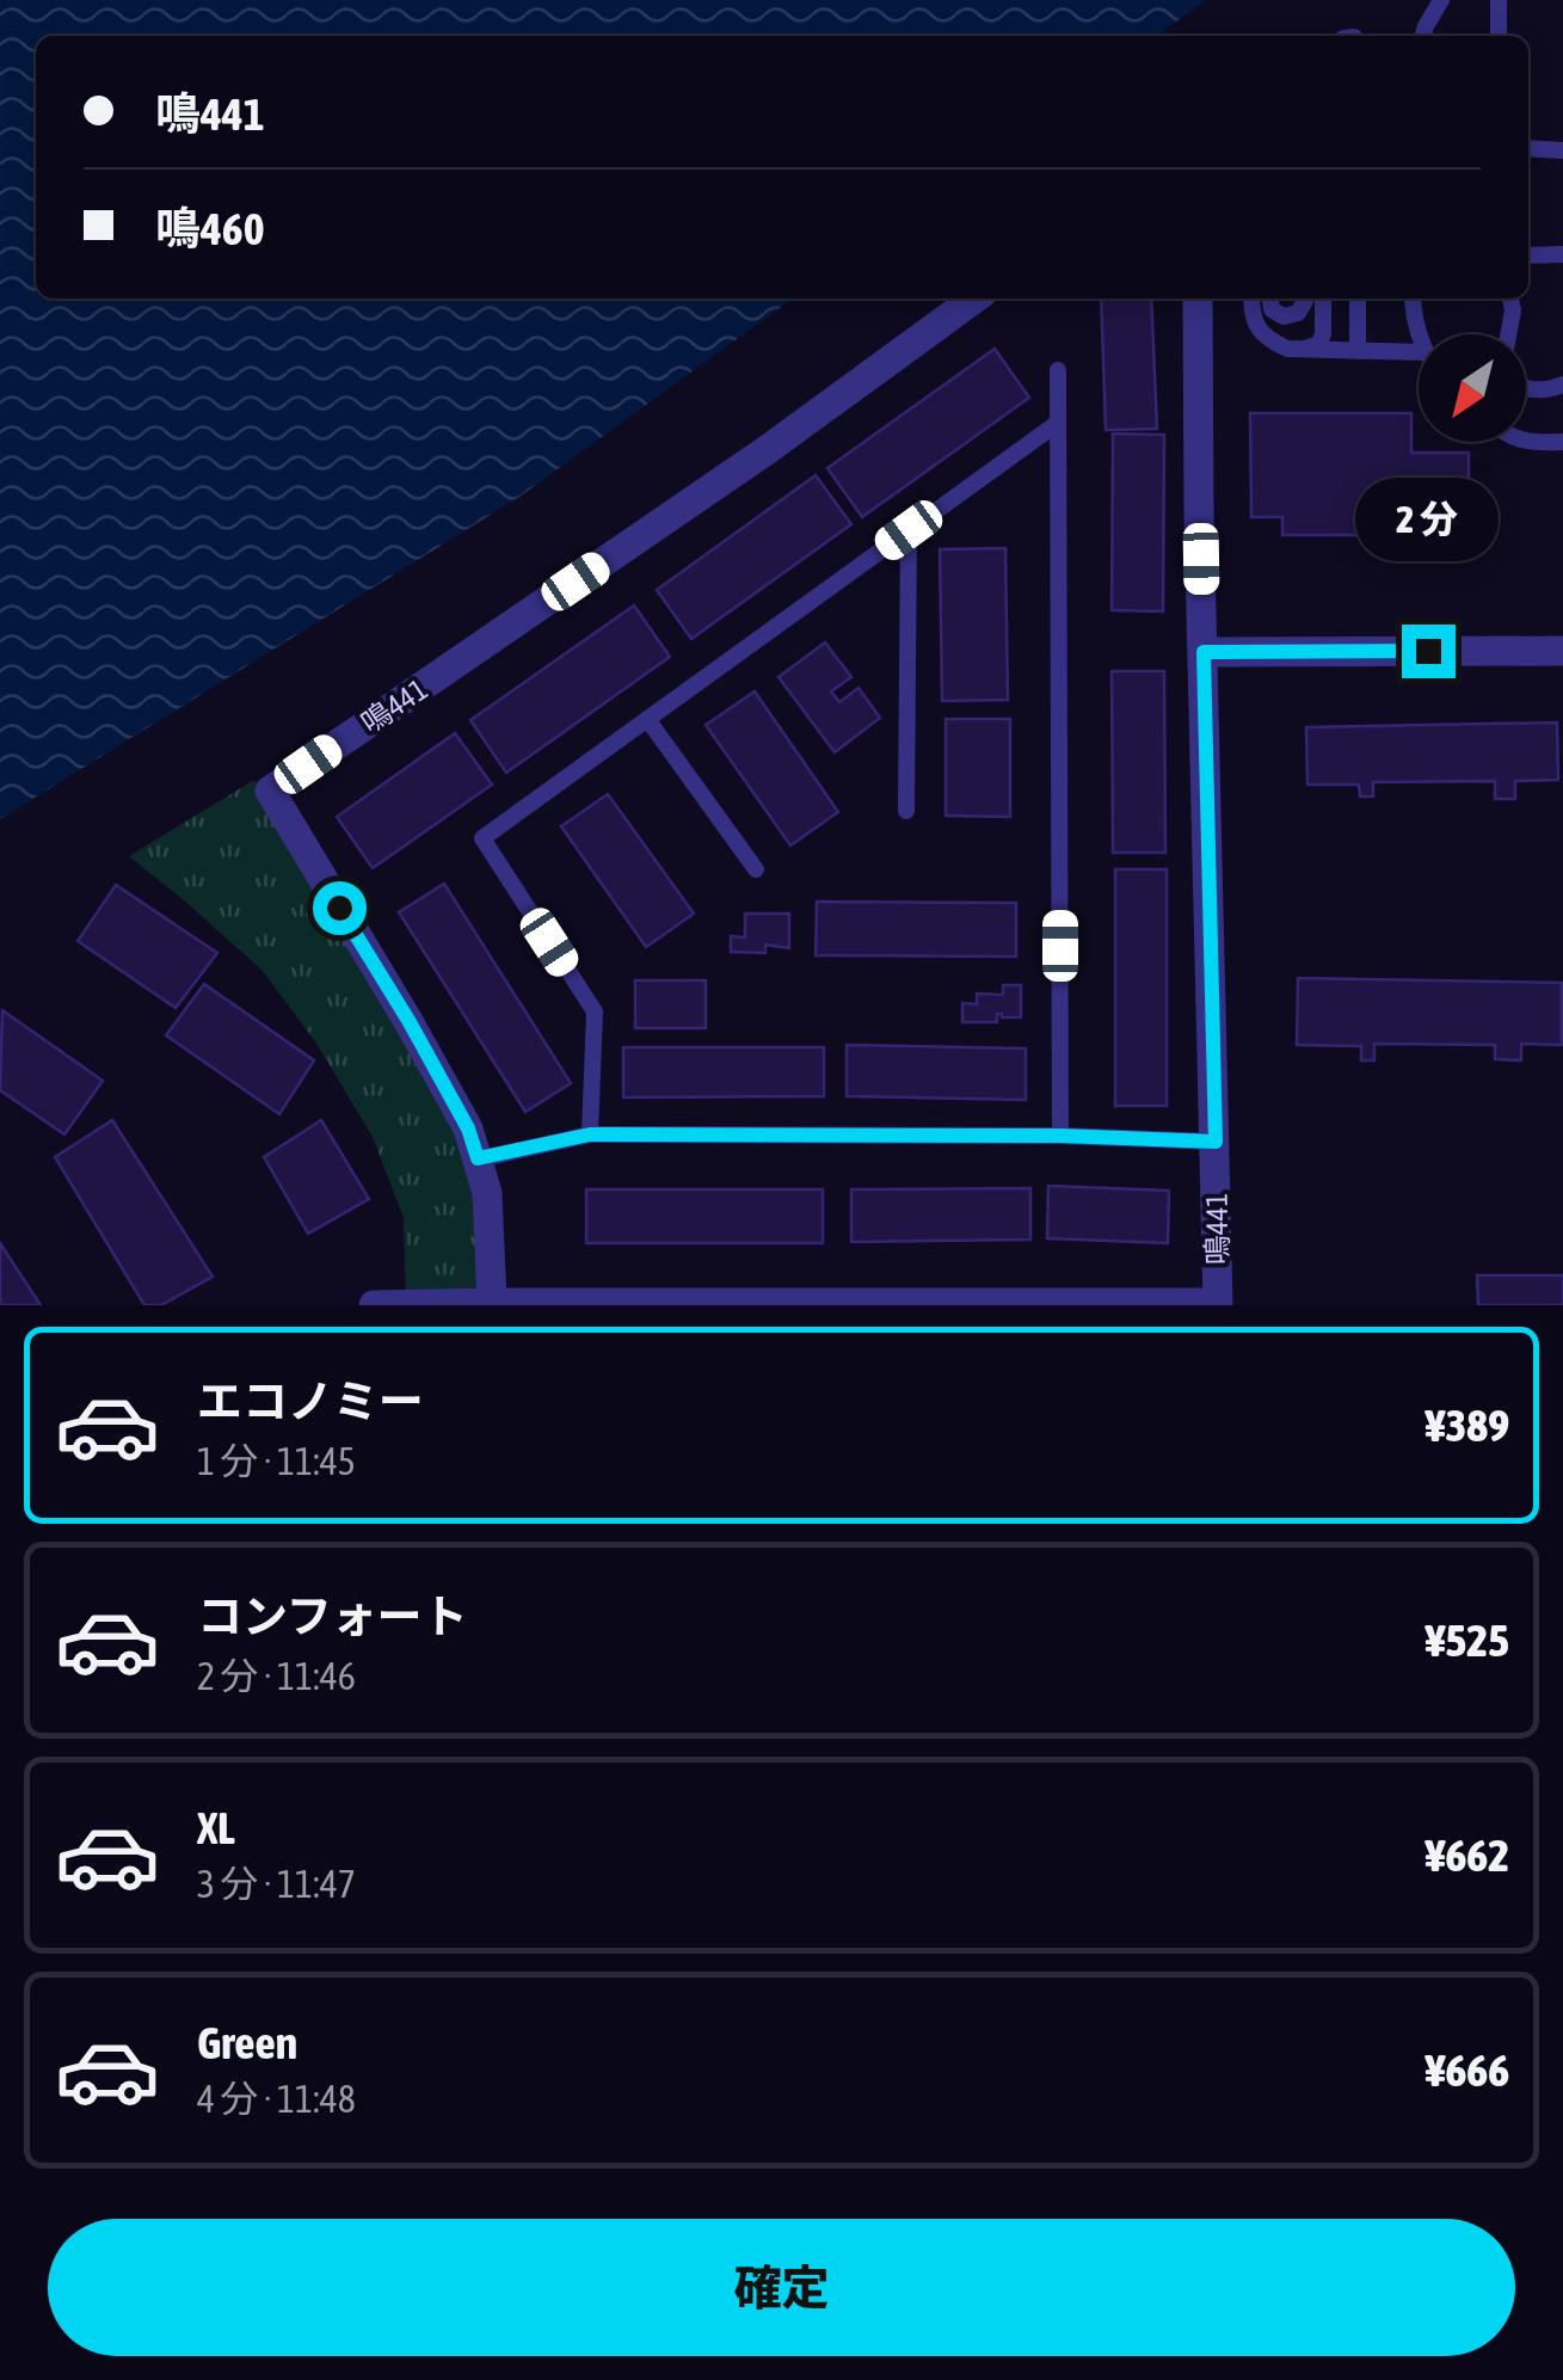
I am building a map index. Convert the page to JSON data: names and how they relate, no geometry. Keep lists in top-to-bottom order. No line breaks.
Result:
{"streets":{"street":["鳴441"]},"north":"bottom left","page":{"banner":["鳴441","鳴460"],"bubble":"2 分","list":[{"name":"エコノミー","note":"1 分 · 11:45","value":"¥389"},{"name":"コンフォート","note":"2 分 · 11:46","value":"¥525"},{"name":"XL","note":"3 分 · 11:47","value":"¥662"},{"name":"Green","note":"4 分 · 11:48","value":"¥666"}],"buttons":"確定"}}
